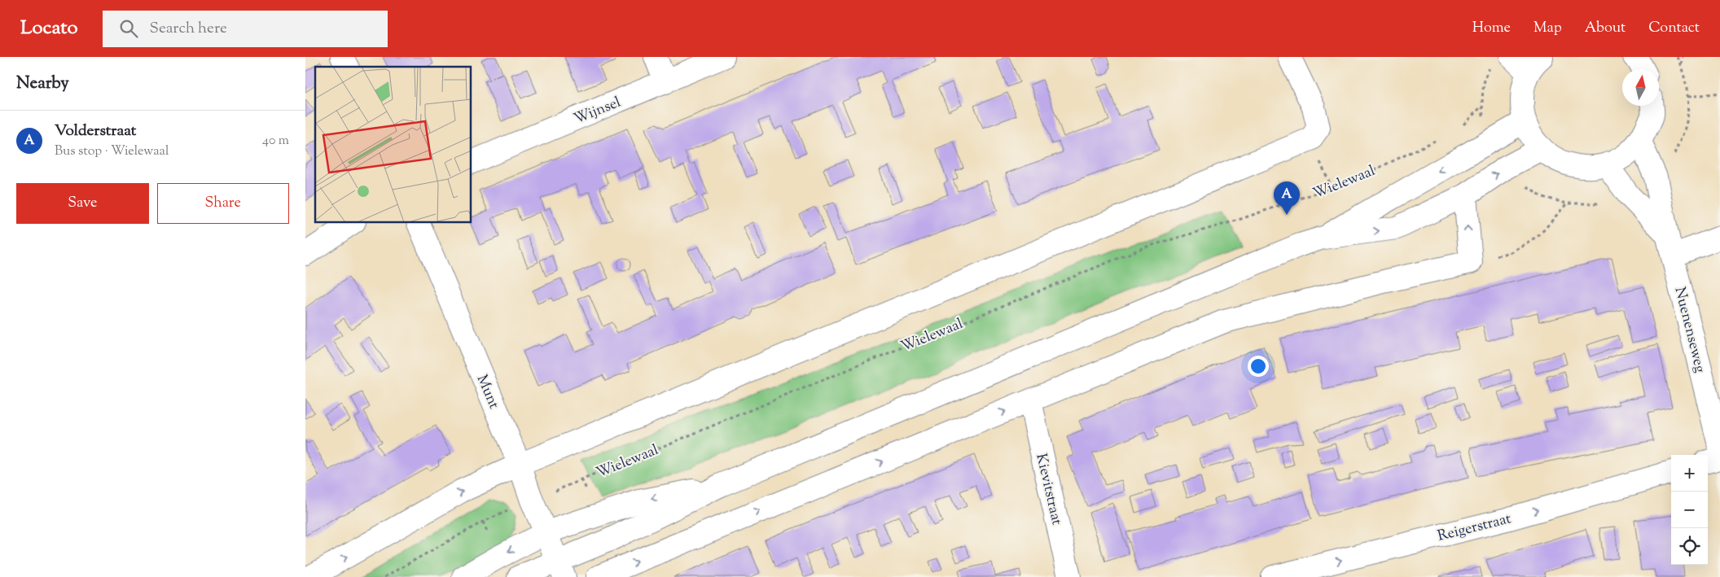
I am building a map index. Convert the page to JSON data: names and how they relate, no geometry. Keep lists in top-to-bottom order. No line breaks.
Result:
{"streets":{"street":["Wijnsel","Nuenenseweg","Munt","Kievitstraat","Reigerstraat"],"path":["Wielewaal"]},"crossings":[["Wielewaal","Munt"]],"one_way":["Reigerstraat"],"north":"top","page":{"header":"Locato","search":"Search here","nav":["Home","Map","About","Contact"],"heading":"Nearby","list":[{"mark":"A","name":"Volderstraat","note":"Bus stop · Wielewaal","value":"40 m"}],"buttons":["Save","Share"],"pins":"A","map_buttons":["+","−"]}}
